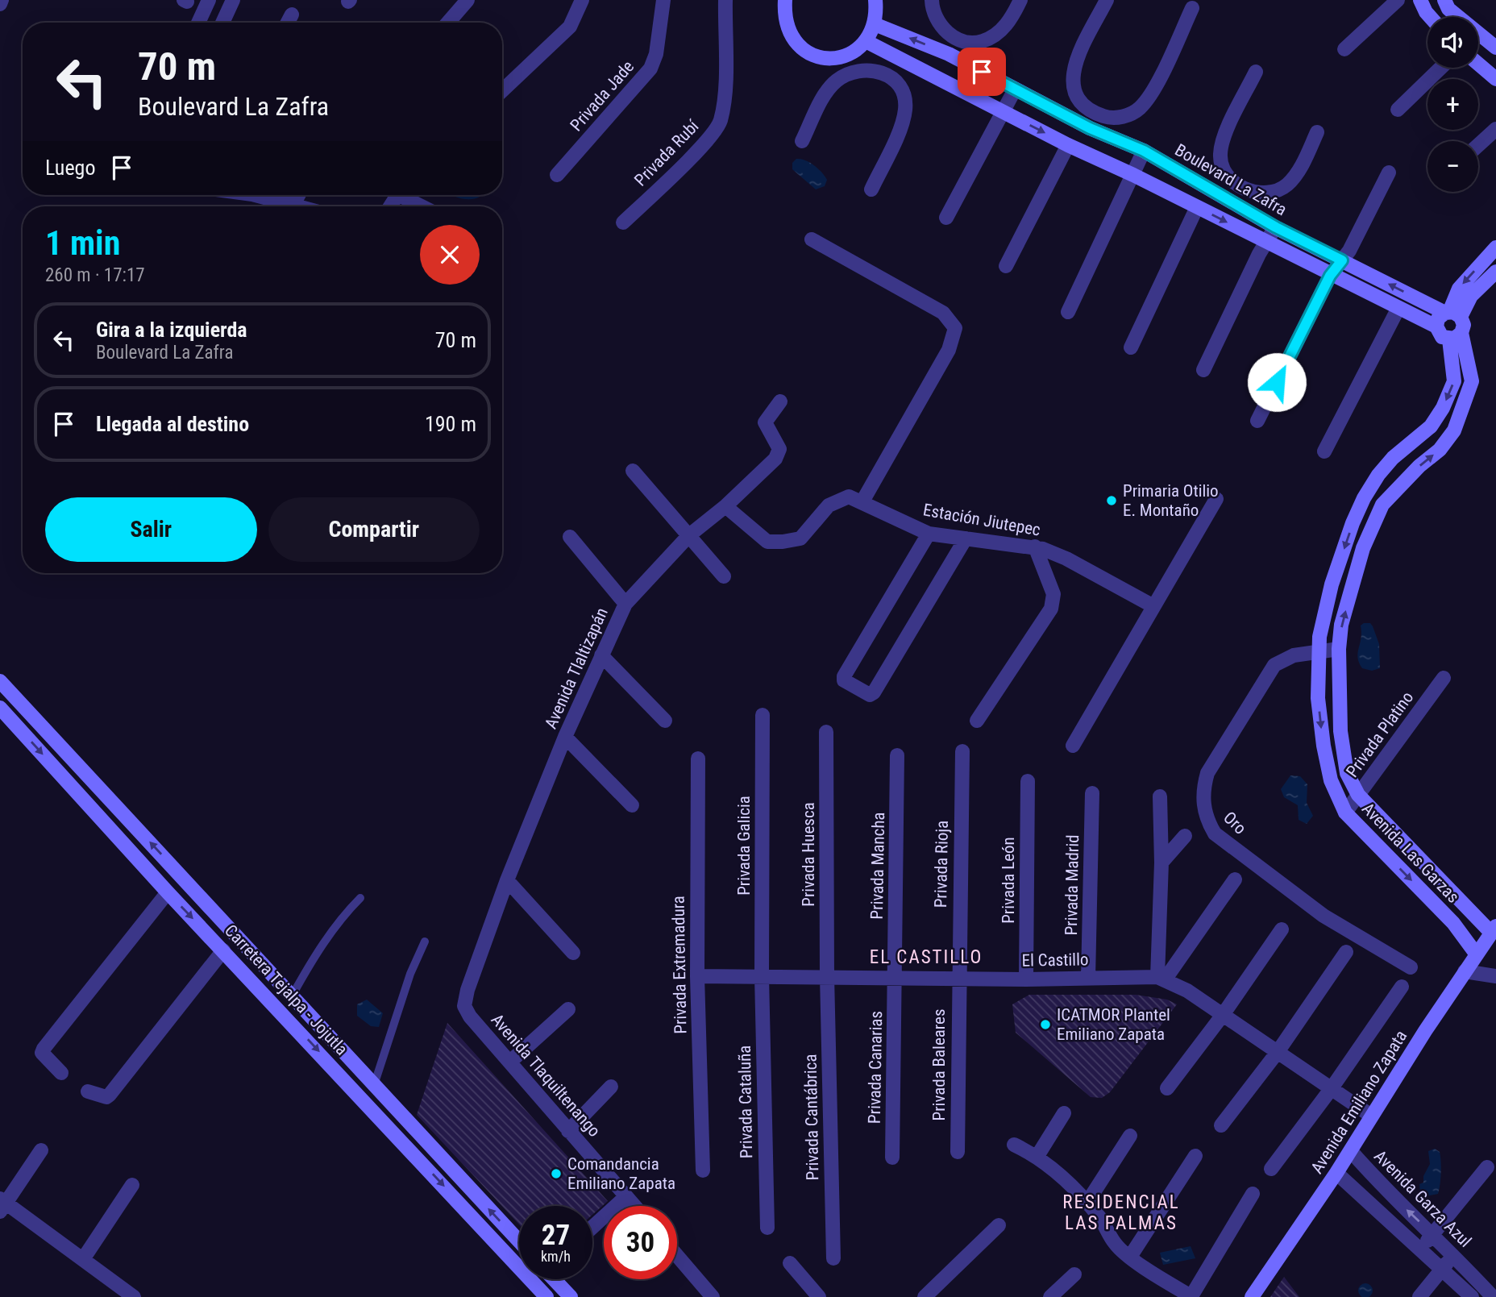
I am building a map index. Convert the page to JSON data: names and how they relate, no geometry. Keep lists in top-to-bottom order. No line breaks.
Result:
{"streets":{"street":["Privada Jade","Privada Rubí","Boulevard La Zafra","Estación Jiutepec","Avenida Tlaltizapán","Privada Platino","Oro","Privada Galicia","Avenida Las Garzas","Privada Huesca","Privada Rioja","Privada Mancha","Privada León","Privada Madrid","El Castillo","Privada Extremadura","Carretera Tejalpa - Jojutla","Privada Baleares","Privada Canarias","Avenida Tlaquiltenango","Privada Cataluña","Avenida Emiliano Zapata","Privada Cantábrica","Avenida Garza Azul"]},"crossings":[["Boulevard La Zafra","Avenida Las Garzas"],["Avenida Tlaltizapán","Avenida Tlaquiltenango"],["Privada Platino","Avenida Las Garzas"],["Oro","Avenida Las Garzas"],["Privada Galicia","El Castillo"],["Privada Galicia","Privada Cataluña"],["Avenida Las Garzas","Avenida Emiliano Zapata"],["Privada Huesca","El Castillo"],["Privada Huesca","Privada Cantábrica"],["Privada Rioja","El Castillo"],["Privada Rioja","Privada Baleares"],["Privada Mancha","El Castillo"],["Privada Mancha","Privada Canarias"],["Privada León","El Castillo"],["Privada Madrid","El Castillo"],["El Castillo","Privada Extremadura"],["El Castillo","Privada Baleares"],["El Castillo","Privada Canarias"],["El Castillo","Privada Cataluña"],["El Castillo","Privada Cantábrica"],["Avenida Emiliano Zapata","Avenida Garza Azul"]],"districts":["EL CASTILLO","RESIDENCIAL LAS PALMAS"],"places":["Primaria Otilio E. Montaño","ICATMOR Plantel Emiliano Zapata","Comandancia Emiliano Zapata"],"page":{"map_buttons":["+","−"],"turn":["70 m","Boulevard La Zafra"],"then":"Luego","heading":["1 min","260 m · 17:17"],"list":[{"name":"Gira a la izquierda","note":"Boulevard La Zafra","value":"70 m"},{"name":"Llegada al destino","value":"190 m"}],"buttons":["Salir","Compartir"],"speed":"27 km/h","limit":"30"}}
